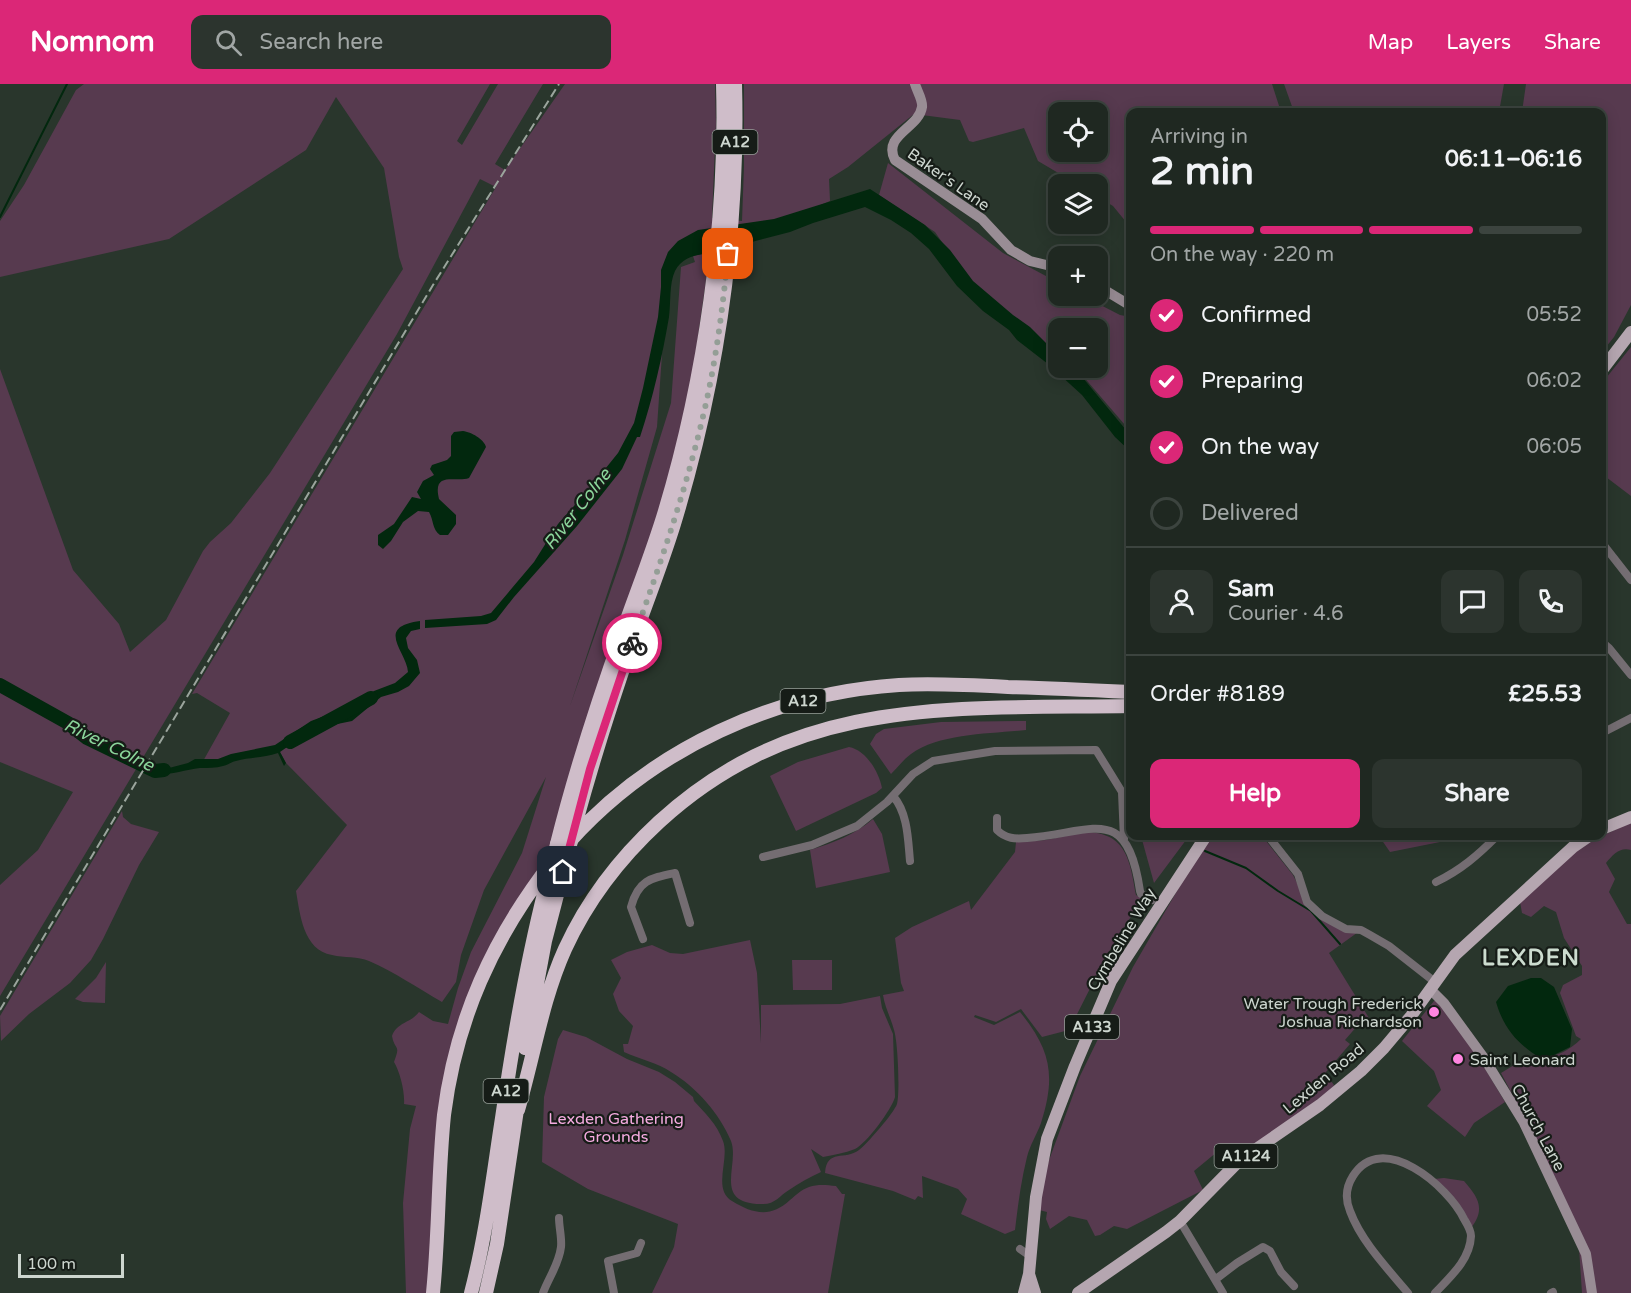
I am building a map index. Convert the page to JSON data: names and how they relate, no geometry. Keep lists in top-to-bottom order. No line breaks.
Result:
{"streets":{"highway":["A12"],"main road":["Cymbeline Way","A133","Lexden Road","A1124"],"street":["Baker's Lane","Church Lane"]},"crossings":[["Lexden Road","Church Lane"]],"districts":["LEXDEN"],"water":["River Colne"],"parks":["Lexden Gathering Grounds"],"places":["Water Trough Frederick Joshua Richardson","Saint Leonard"],"scale_bar":"100 m","page":{"header":"Nomnom","search":"Search here","nav":["Map","Layers","Share"],"map_buttons":["+","−"],"heading":["2 min","Arriving in","06:11–06:16"],"panel":["Sam","Courier · 4.6","Order #8189","£25.53"],"bar":"On the way · 220 m","list":[["Confirmed","05:52"],["Preparing","06:02"],["On the way","06:05"],"Delivered"],"buttons":["Help","Share"],"scale":"100 m"}}
